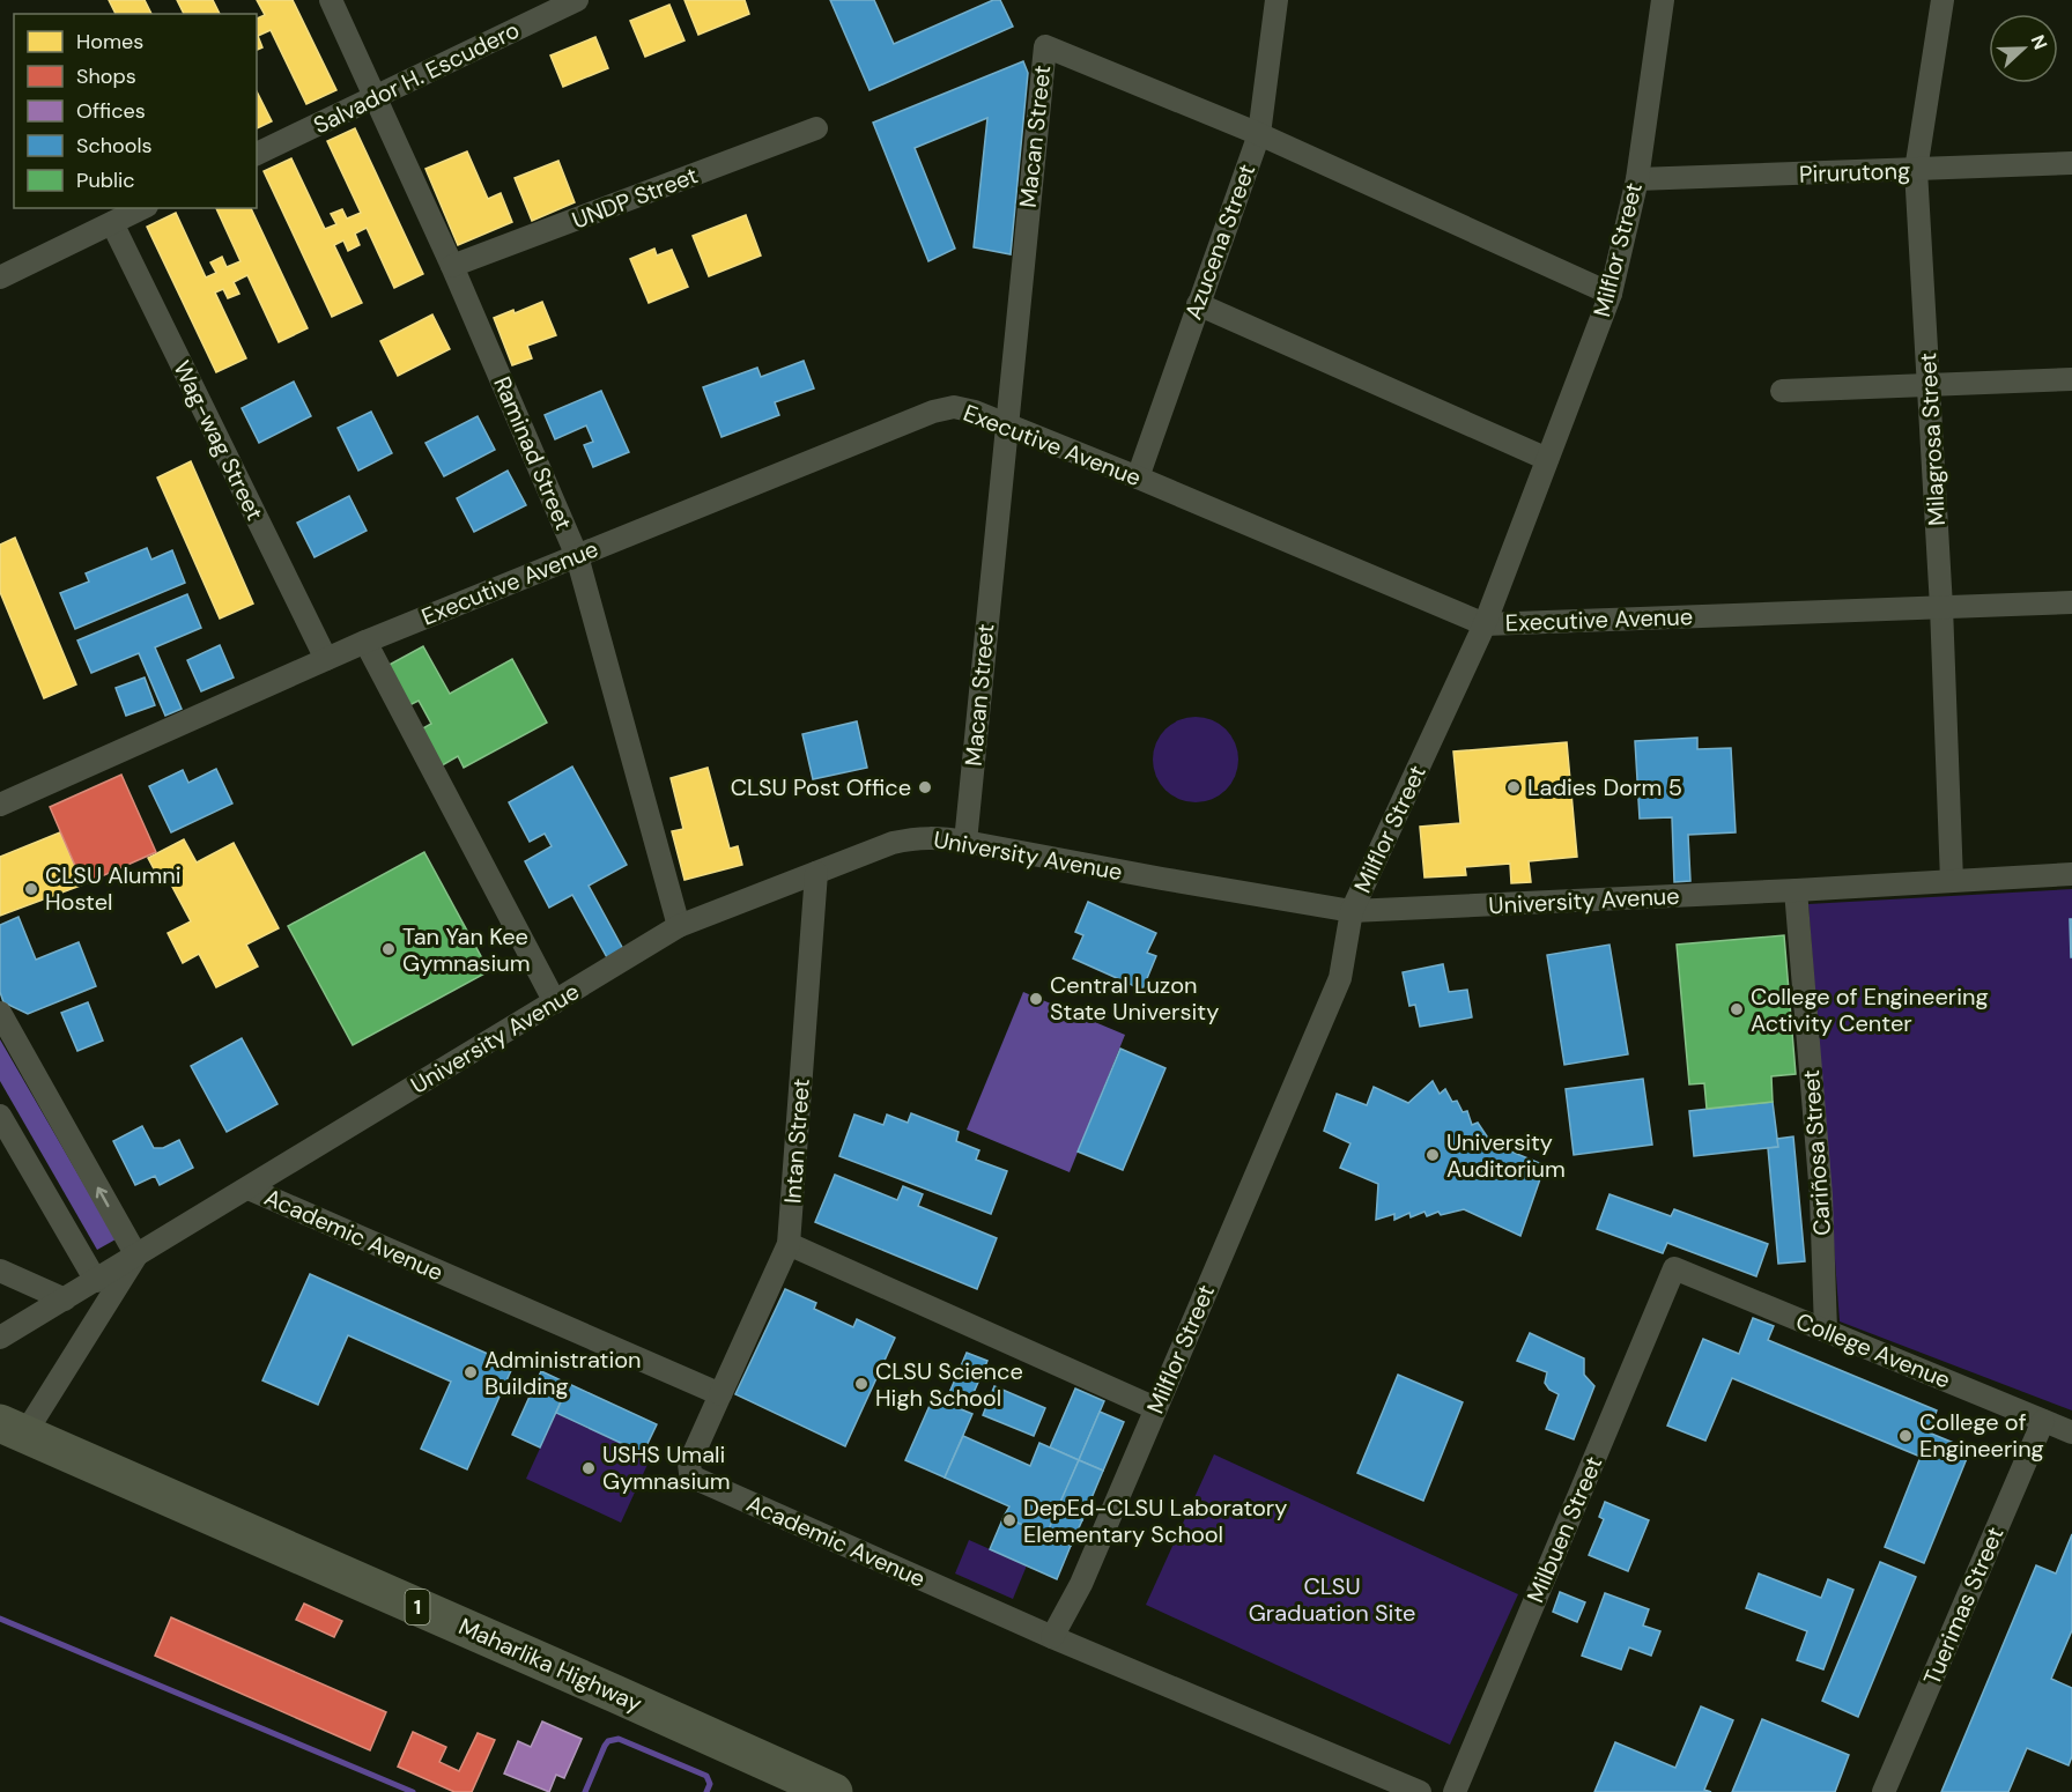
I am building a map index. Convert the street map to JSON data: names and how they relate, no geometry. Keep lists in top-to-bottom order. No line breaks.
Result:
{"streets":{"highway":["1","Maharlika Highway"],"street":["Salvador H. Escudero","Macan Street","Pirurutong","UNDP Street","Azucena Street","Milflor Street","Milagrosa Street","Wag-wag Street","Executive Avenue","Raminad Street","University Avenue","Intan Street","Cariñosa Street","Academic Avenue","College Avenue","Milbuen Street","Tuerimas Street"]},"crossings":[["Salvador H. Escudero","Raminad Street"],["Macan Street","Azucena Street"],["Macan Street","Milflor Street"],["Macan Street","Executive Avenue"],["Macan Street","University Avenue"],["Pirurutong","Milflor Street"],["Pirurutong","Milagrosa Street"],["UNDP Street","Raminad Street"],["Azucena Street","Executive Avenue"],["Milflor Street","Executive Avenue"],["Milflor Street","University Avenue"],["Milflor Street","Academic Avenue"],["Milagrosa Street","Executive Avenue"],["Milagrosa Street","University Avenue"],["Wag-wag Street","Executive Avenue"],["Executive Avenue","Raminad Street"],["Raminad Street","University Avenue"],["University Avenue","Intan Street"],["University Avenue","Cariñosa Street"],["University Avenue","Academic Avenue"],["Intan Street","Academic Avenue"],["Cariñosa Street","College Avenue"],["College Avenue","Milbuen Street"],["College Avenue","Tuerimas Street"]],"parks":["CLSU Graduation Site"],"places":["CLSU Post Office","Ladies Dorm 5","CLSU Alumni Hostel","Tan Yan Kee Gymnasium","Central Luzon State University","College of Engineering Activity Center","University Auditorium","Administration Building","CLSU Science High School","College of Engineering","USHS Umali Gymnasium","DepEd-CLSU Laboratory Elementary School"],"legend":["Homes","Shops","Offices","Schools","Public"],"north":"right"}
